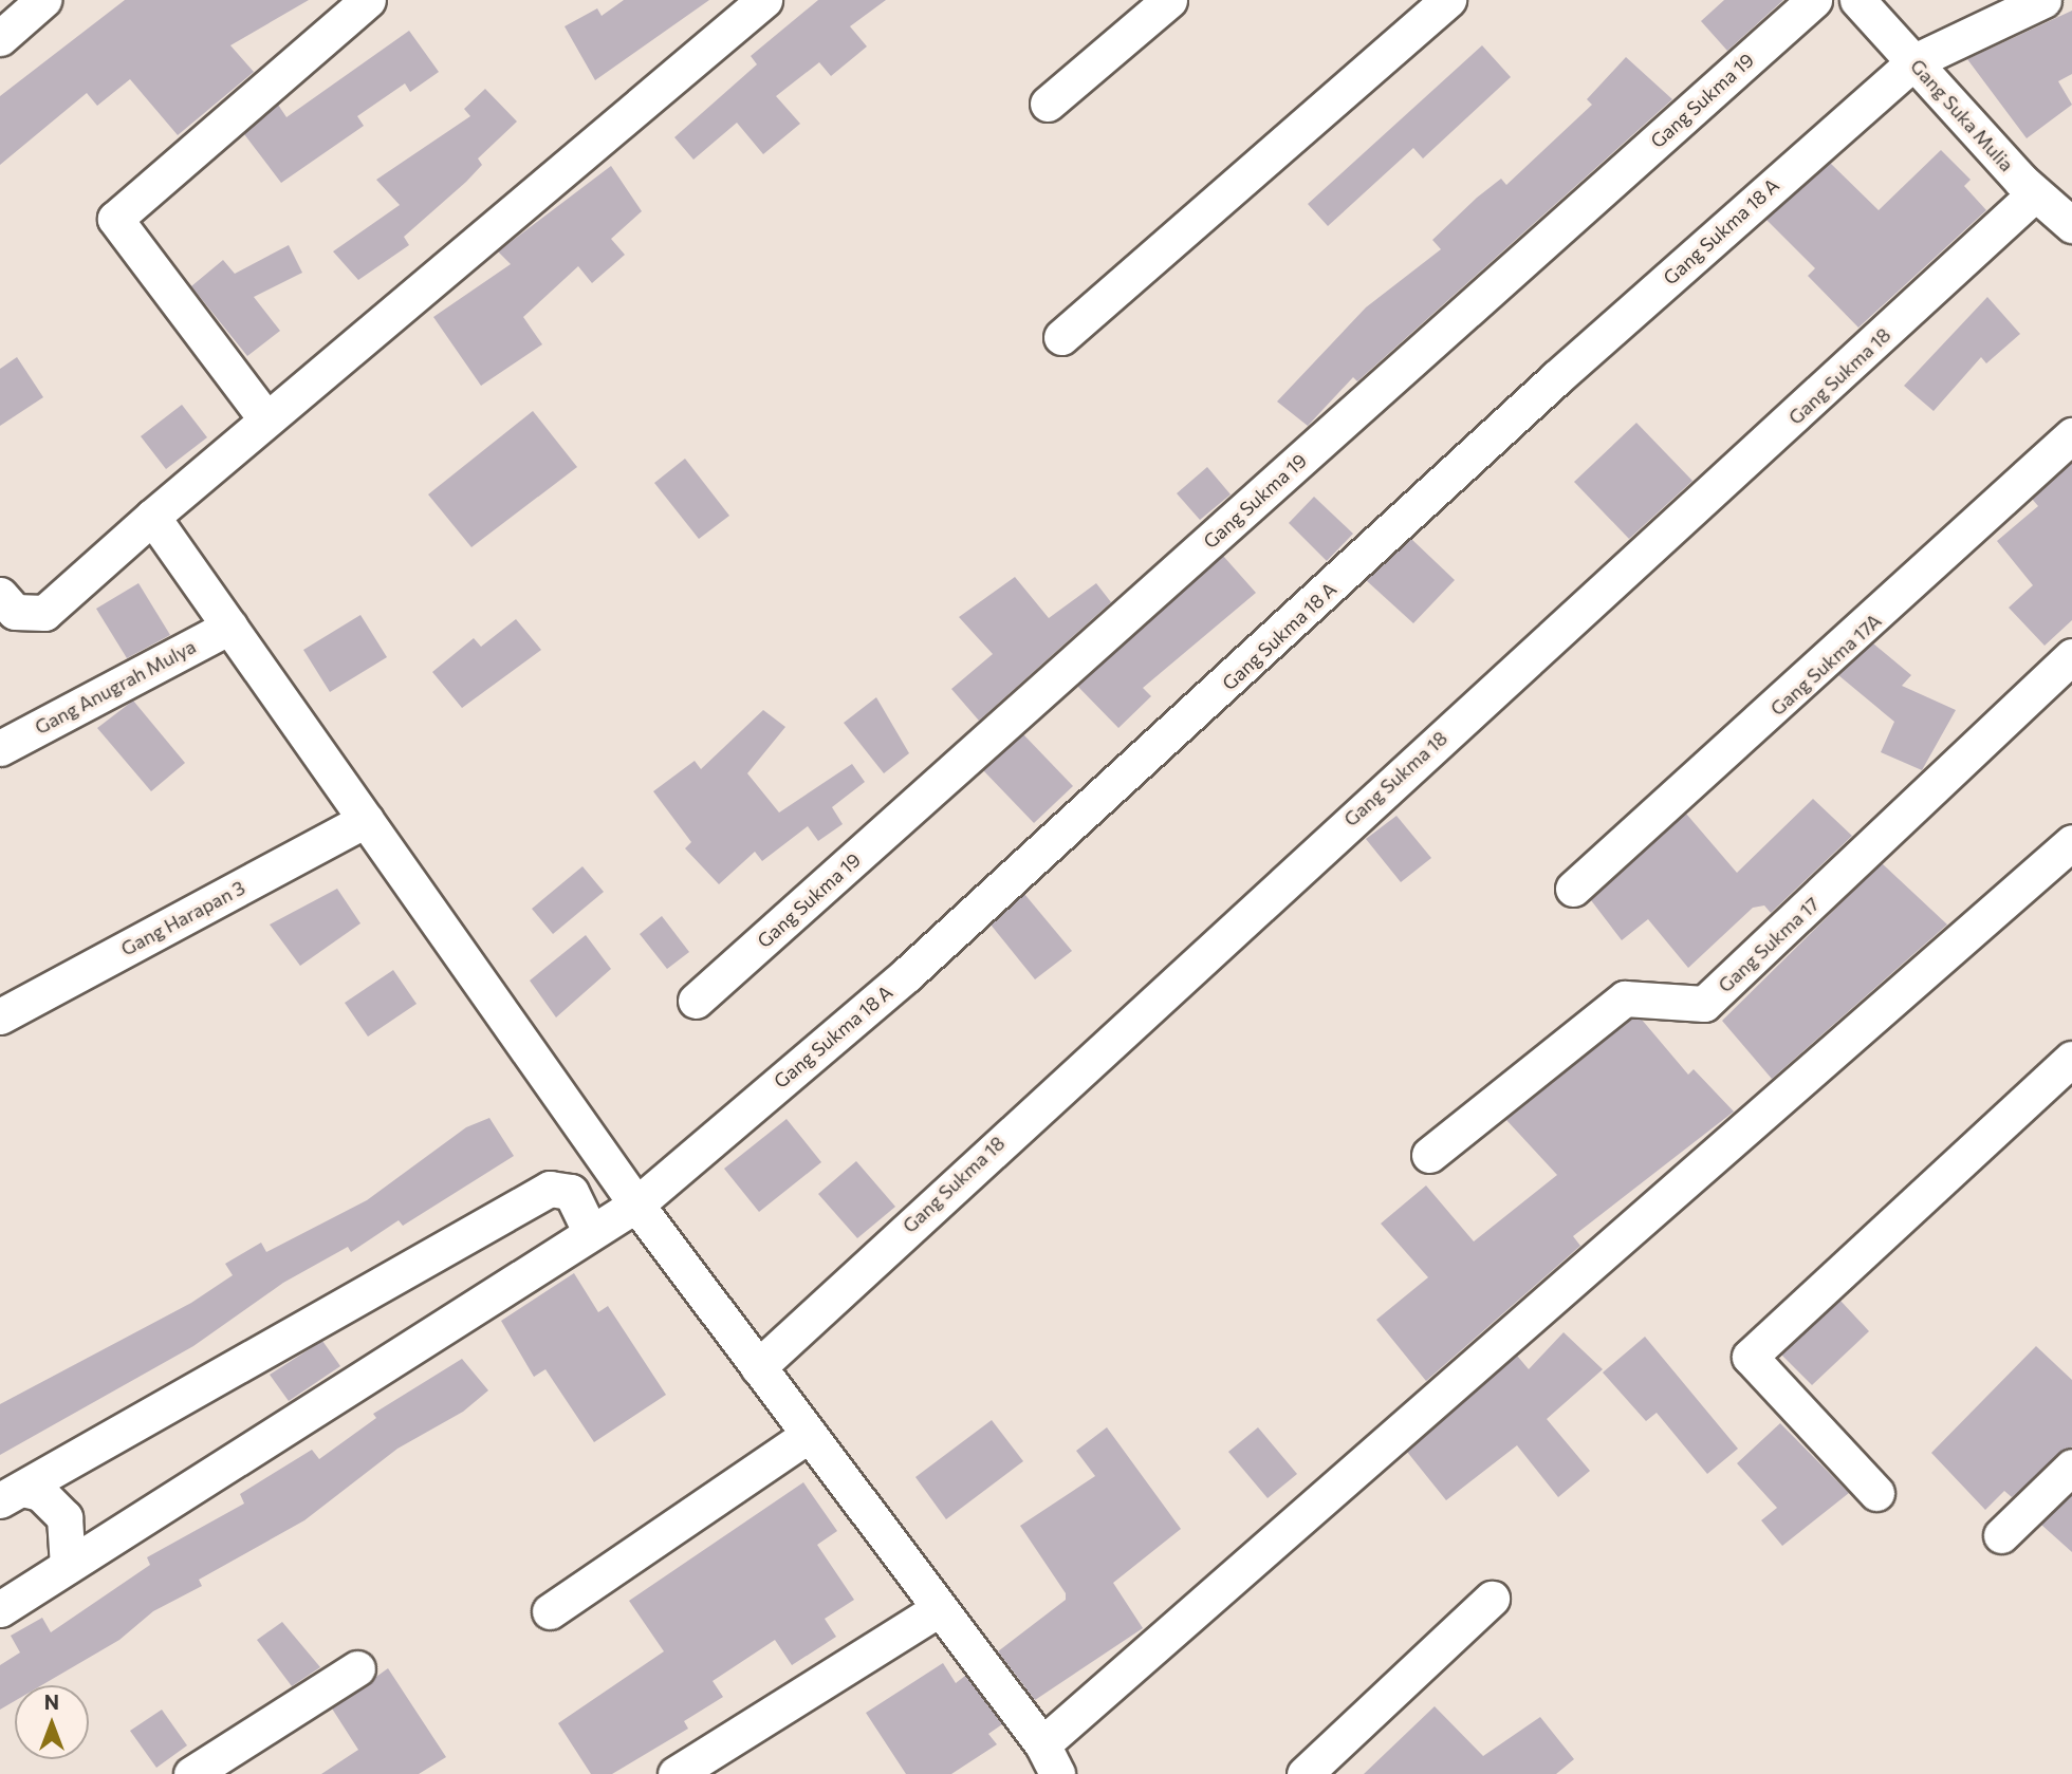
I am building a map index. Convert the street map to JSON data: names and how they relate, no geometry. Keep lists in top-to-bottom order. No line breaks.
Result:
{"streets":{"street":["Gang Sukma 19","Gang Suka Mulia","Gang Sukma 18 A","Gang Sukma 18","Gang Sukma 17A","Gang Anugrah Mulya","Gang Harapan 3","Gang Sukma 17"]},"crossings":[["Gang Suka Mulia","Gang Sukma 18 A"],["Gang Suka Mulia","Gang Sukma 18"]],"north":"top"}
